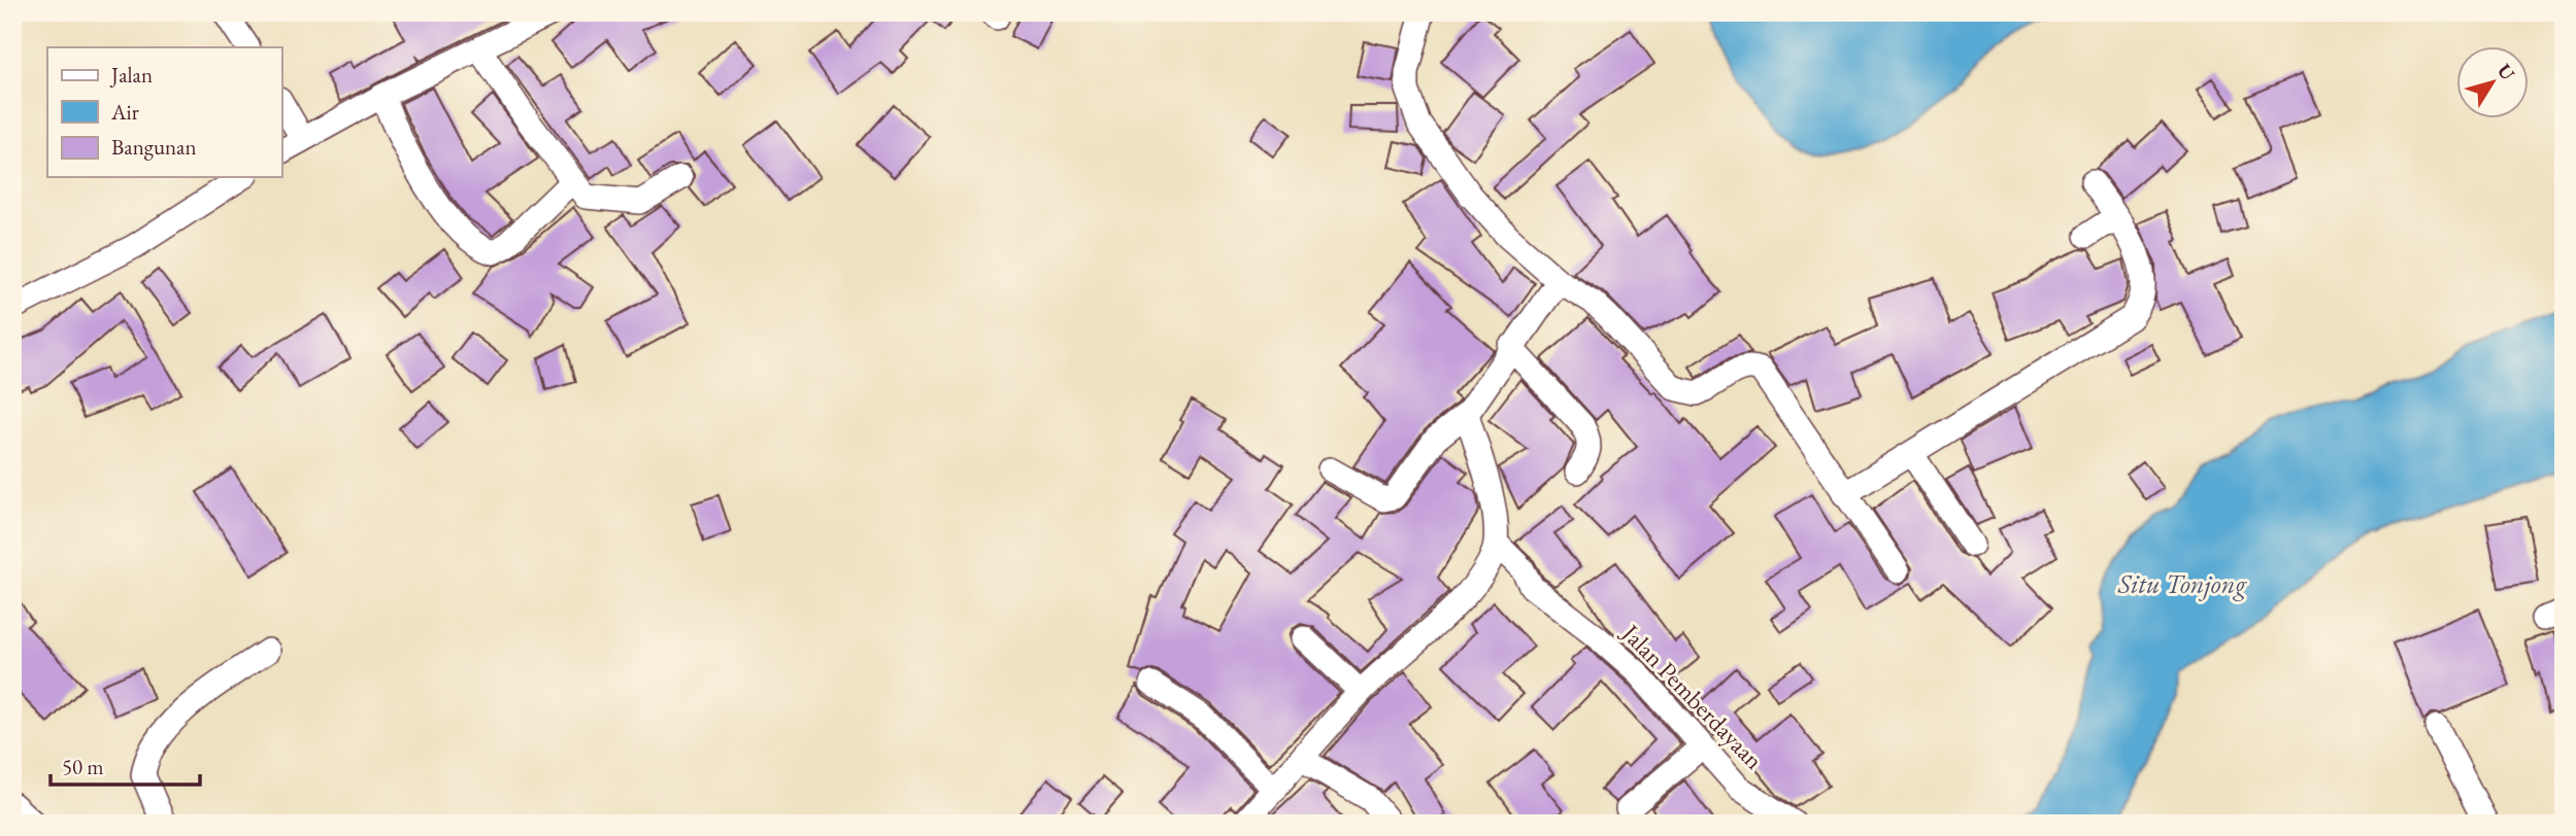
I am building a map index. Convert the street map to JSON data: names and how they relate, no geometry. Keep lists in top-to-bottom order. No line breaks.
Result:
{"streets":{"street":["Jalan Pemberdayaan"]},"water":["Situ Tonjong"],"legend":["Jalan","Air","Bangunan"],"scale_bar":"50 m","north":"top right"}
